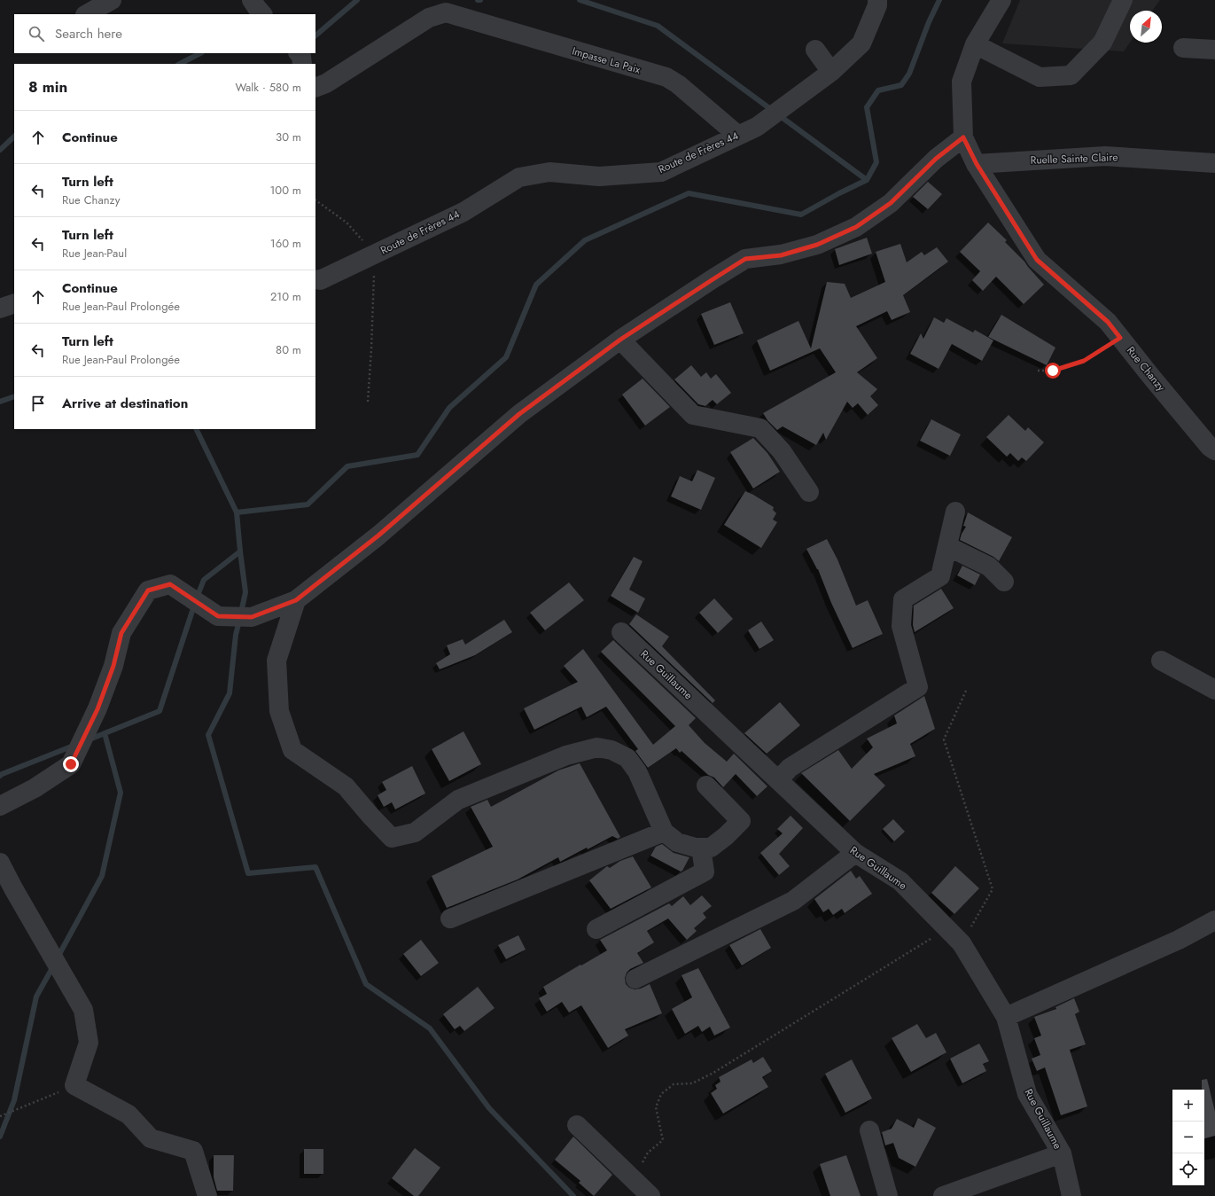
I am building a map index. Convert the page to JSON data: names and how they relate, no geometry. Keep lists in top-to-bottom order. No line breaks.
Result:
{"streets":{"street":["Impasse La Paix","Route de Frères 44","Ruelle Sainte Claire","Rue Chanzy","Rue Guillaume"]},"crossings":[["Impasse La Paix","Route de Frères 44"],["Ruelle Sainte Claire","Rue Chanzy"]],"north":"top right","page":{"search":"Search here","heading":["8 min","Walk · 580 m"],"list":[["Continue","30 m"],["Turn left","Rue Chanzy","100 m"],["Turn left","Rue Jean-Paul","160 m"],["Continue","Rue Jean-Paul Prolongée","210 m"],["Turn left","Rue Jean-Paul Prolongée","80 m"],"Arrive at destination"],"map_buttons":["+","−"]}}
